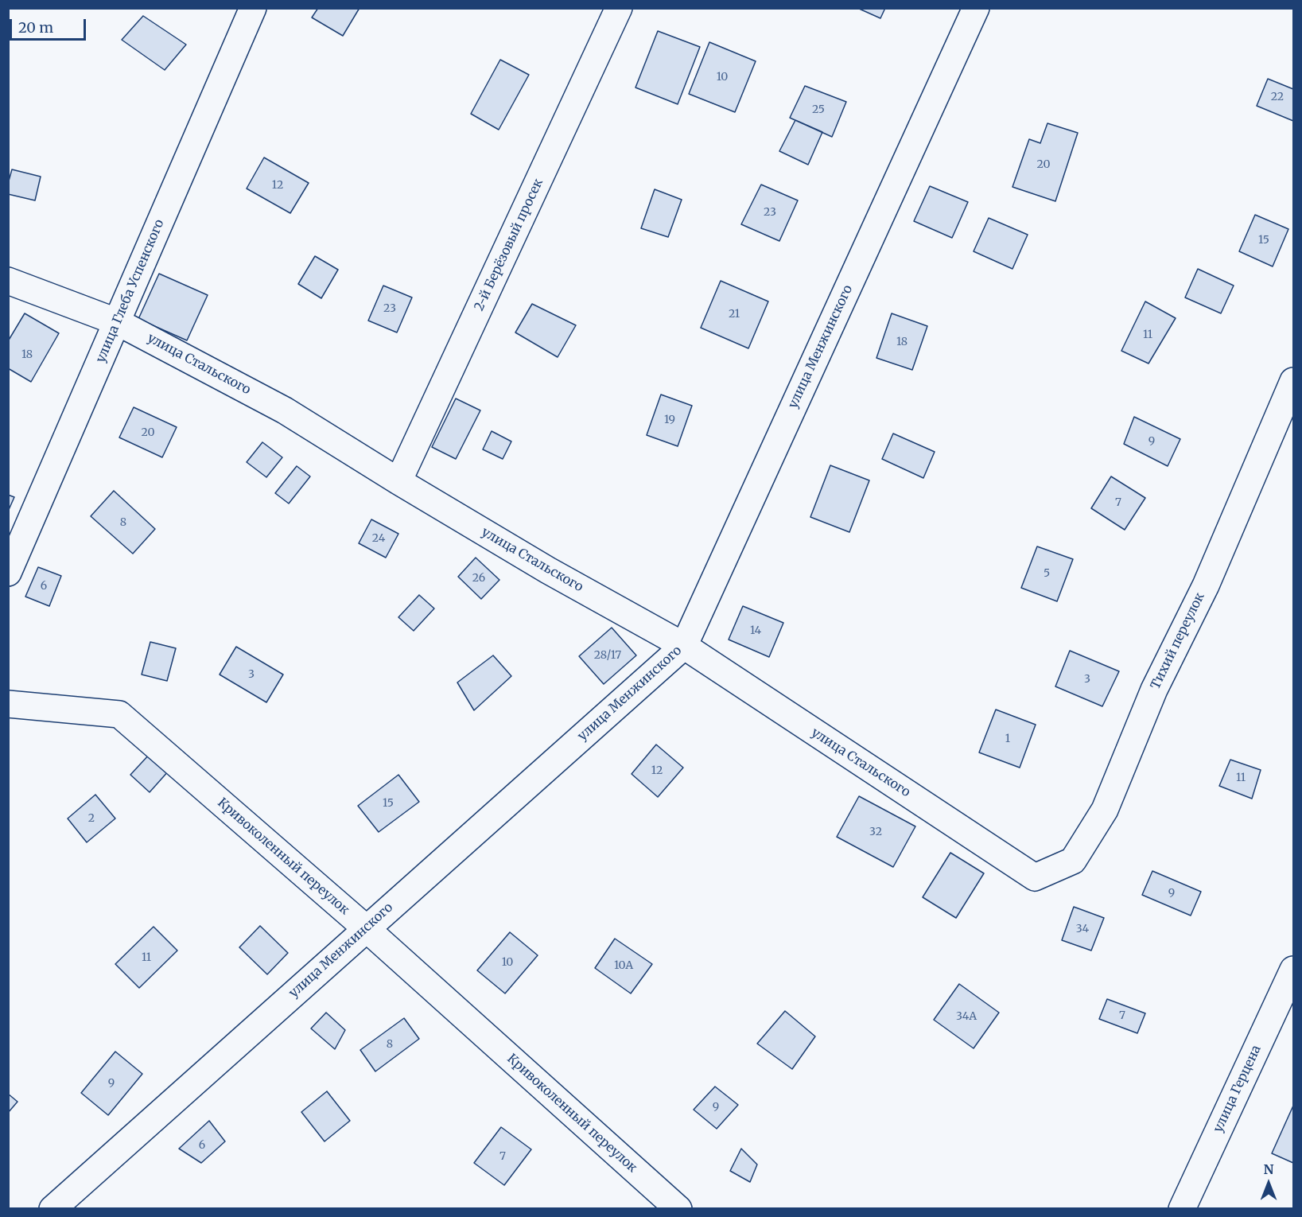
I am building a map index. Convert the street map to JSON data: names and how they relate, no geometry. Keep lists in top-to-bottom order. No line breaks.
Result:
{"streets":{"street":["2-й Берёзовый просек","улица Глеба Успенского","улица Менжинского","улица Стальского","Тихий переулок","Кривоколенный переулок","улица Герцена"]},"crossings":[["2-й Берёзовый просек","улица Стальского"],["улица Глеба Успенского","улица Стальского"],["улица Менжинского","улица Стальского"],["улица Менжинского","Кривоколенный переулок"],["улица Стальского","Тихий переулок"]],"house_numbers":["10","22","25","20","12","23","15","23","21","11","18","18","19","20","9","7","8","24","5","26","6","14","28/17","3","3","1","12","11","15","2","32","9","34","11","10","10А","7","34А","8","9","9","6","7"],"scale_bar":"20 m","north":"top"}
